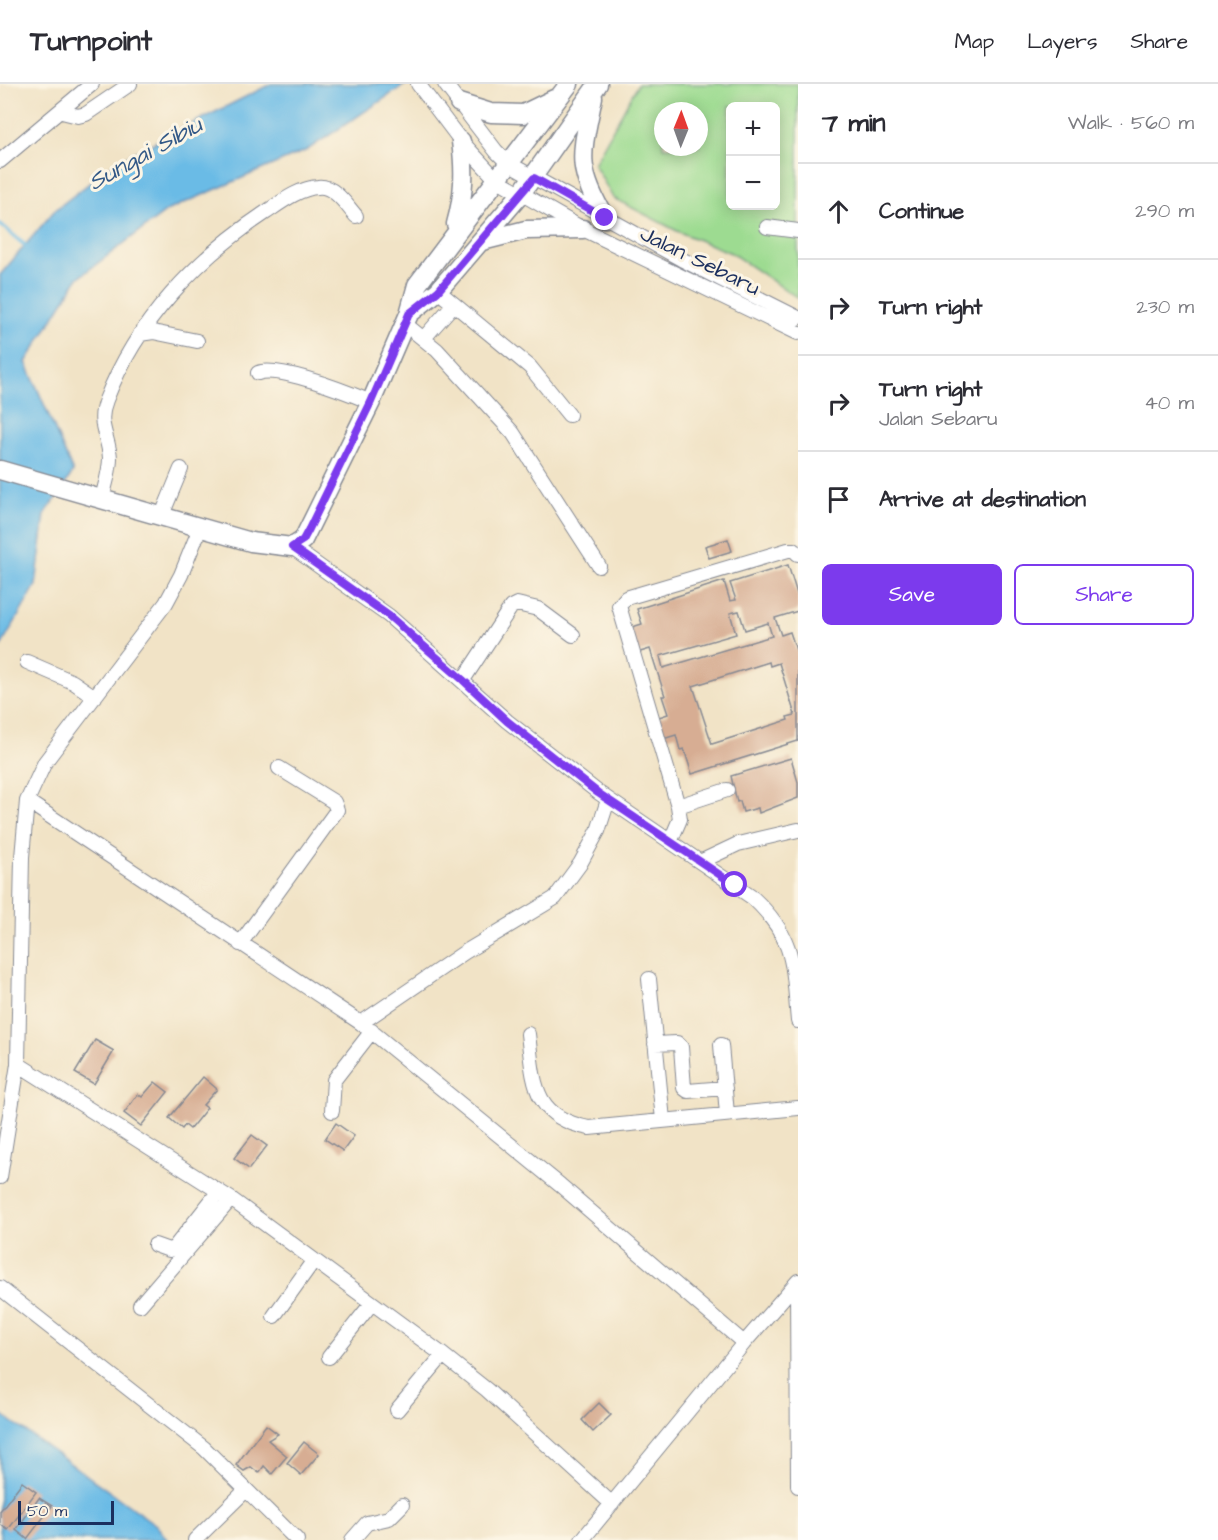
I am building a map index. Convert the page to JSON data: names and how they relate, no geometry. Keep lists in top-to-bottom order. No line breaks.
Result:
{"streets":{"street":["Jalan Sebaru"]},"water":["Sungai Sibiu"],"scale_bar":"50 m","north":"top","page":{"header":"Turnpoint","nav":["Map","Layers","Share"],"heading":["7 min","Walk · 560 m"],"map_buttons":["+","−"],"list":[["Continue","290 m"],["Turn right","230 m"],["Turn right","Jalan Sebaru","40 m"],"Arrive at destination"],"buttons":["Save","Share"],"scale":"50 m"}}
